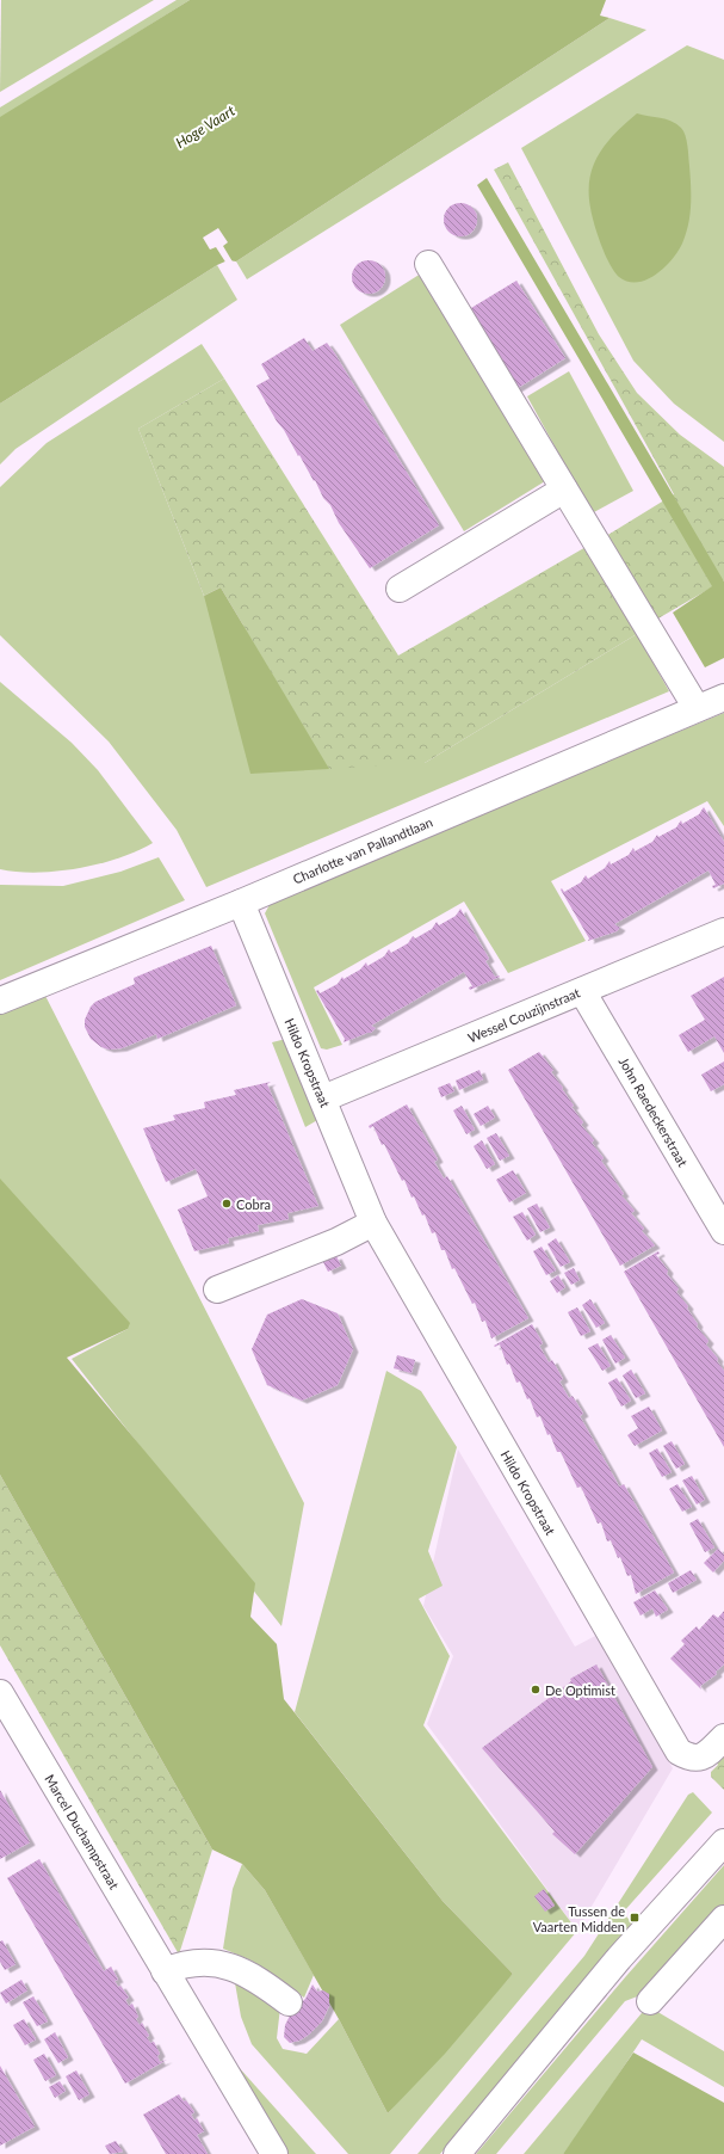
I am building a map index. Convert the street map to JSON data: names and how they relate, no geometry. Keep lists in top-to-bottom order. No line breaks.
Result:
{"streets":{"street":["Charlotte van Pallandtlaan","Wessel Couzijnstraat","Hildo Kropstraat","John Raedeckerstraat","Marcel Duchampstraat"]},"crossings":[["Charlotte van Pallandtlaan","Hildo Kropstraat"],["Wessel Couzijnstraat","Hildo Kropstraat"],["Wessel Couzijnstraat","John Raedeckerstraat"]],"water":["Hoge Vaart"],"places":{"other":["Cobra","De Optimist"],"transit":["Tussen de Vaarten Midden"]}}
